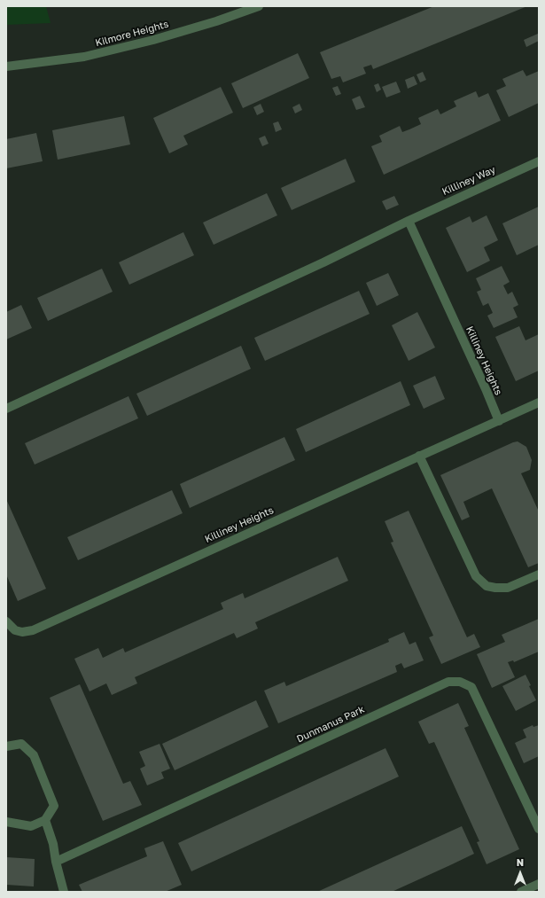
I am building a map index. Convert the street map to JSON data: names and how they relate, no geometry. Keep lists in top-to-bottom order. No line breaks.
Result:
{"streets":{"street":["Kilmore Heights","Killiney Way","Killiney Heights","Dunmanus Park"]},"crossings":[["Killiney Way","Killiney Heights"]],"north":"top"}
